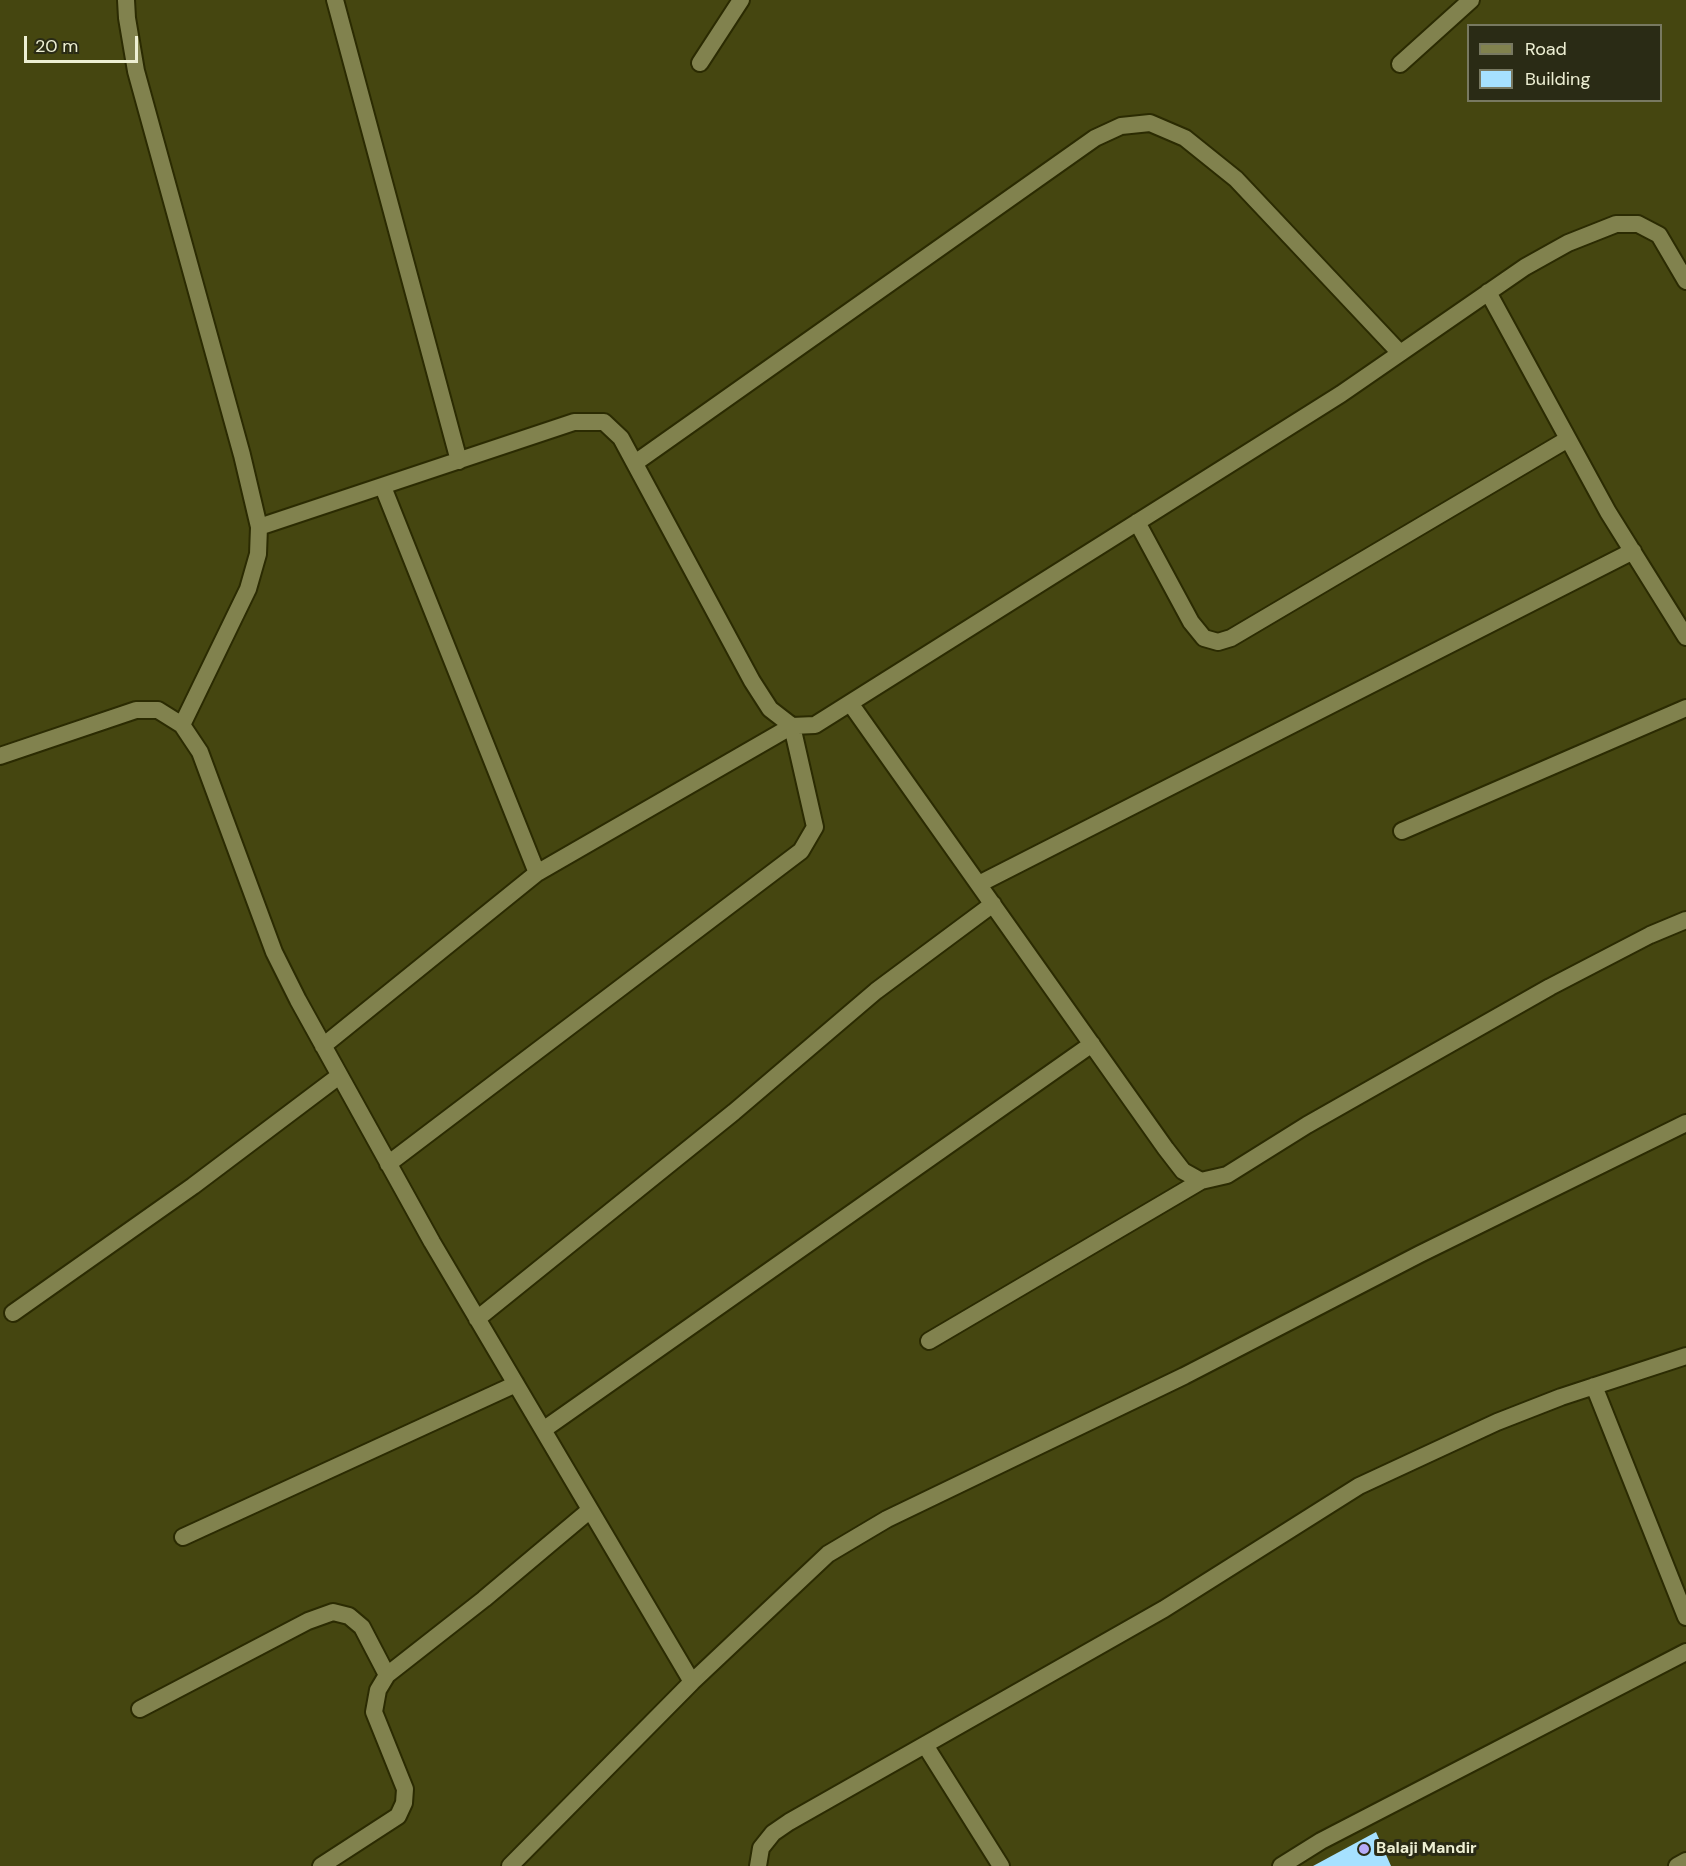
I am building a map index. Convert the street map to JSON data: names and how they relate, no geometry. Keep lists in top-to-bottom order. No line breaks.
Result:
{"places":["Balaji Mandir"],"legend":["Road","Building"],"scale_bar":"20 m"}
